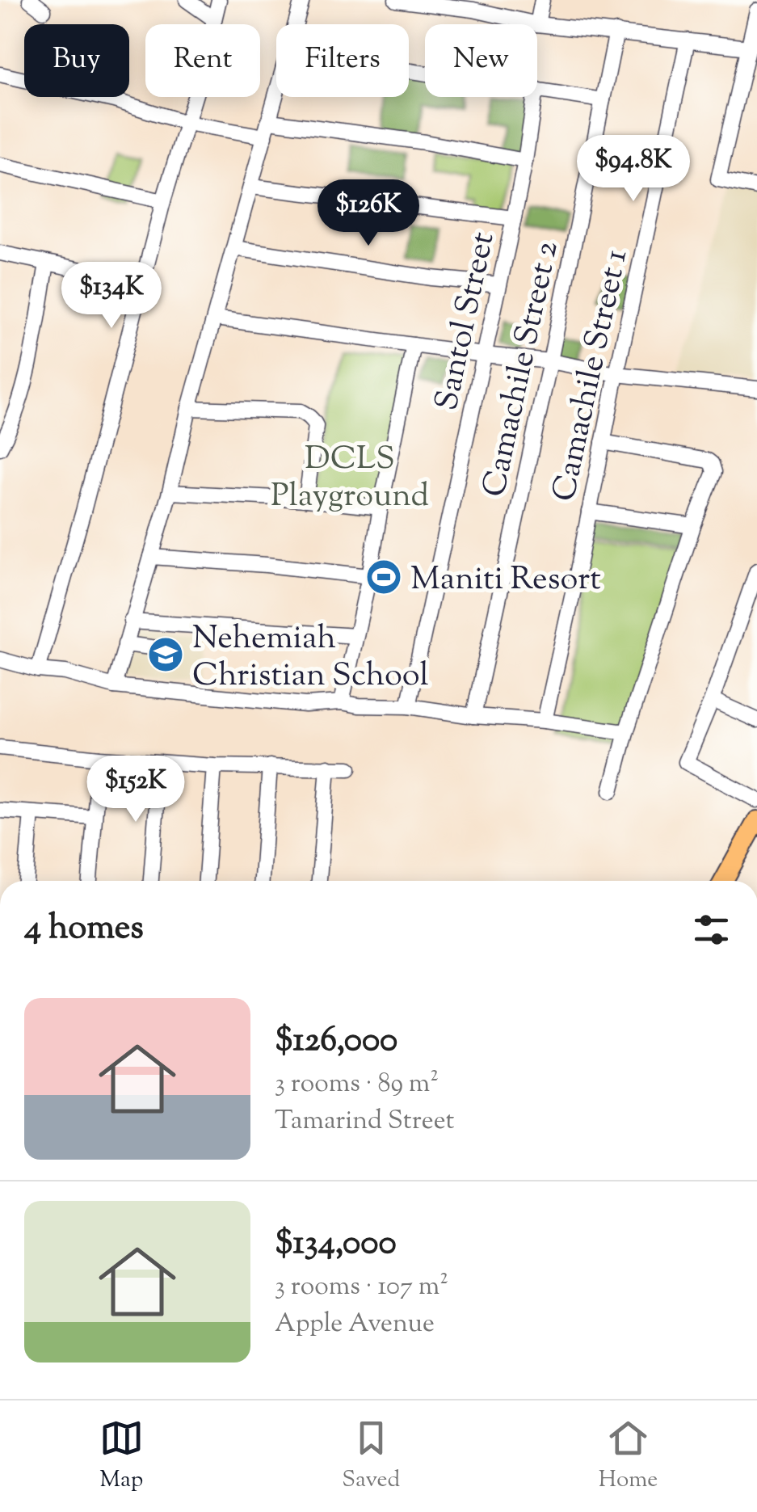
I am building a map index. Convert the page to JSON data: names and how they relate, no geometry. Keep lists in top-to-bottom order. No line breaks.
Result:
{"streets":{"street":["Santol Street","Camachile Street 2","Camachile Street 1"]},"parks":["DCLS Playground"],"places":{"sports":["Maniti Resort"],"school or university":["Nehemiah Christian School"]},"page":{"chip":["Buy","Rent","Filters","New"],"price":["$94.8K","$126K","$134K","$152K"],"heading":"4 homes","list":[{"name":"$126,000","note":"3 rooms · 89 m² · Tamarind Street"},{"name":"$134,000","note":"3 rooms · 107 m² · Apple Avenue"}],"tabs":["Map","Saved","Home"]}}
